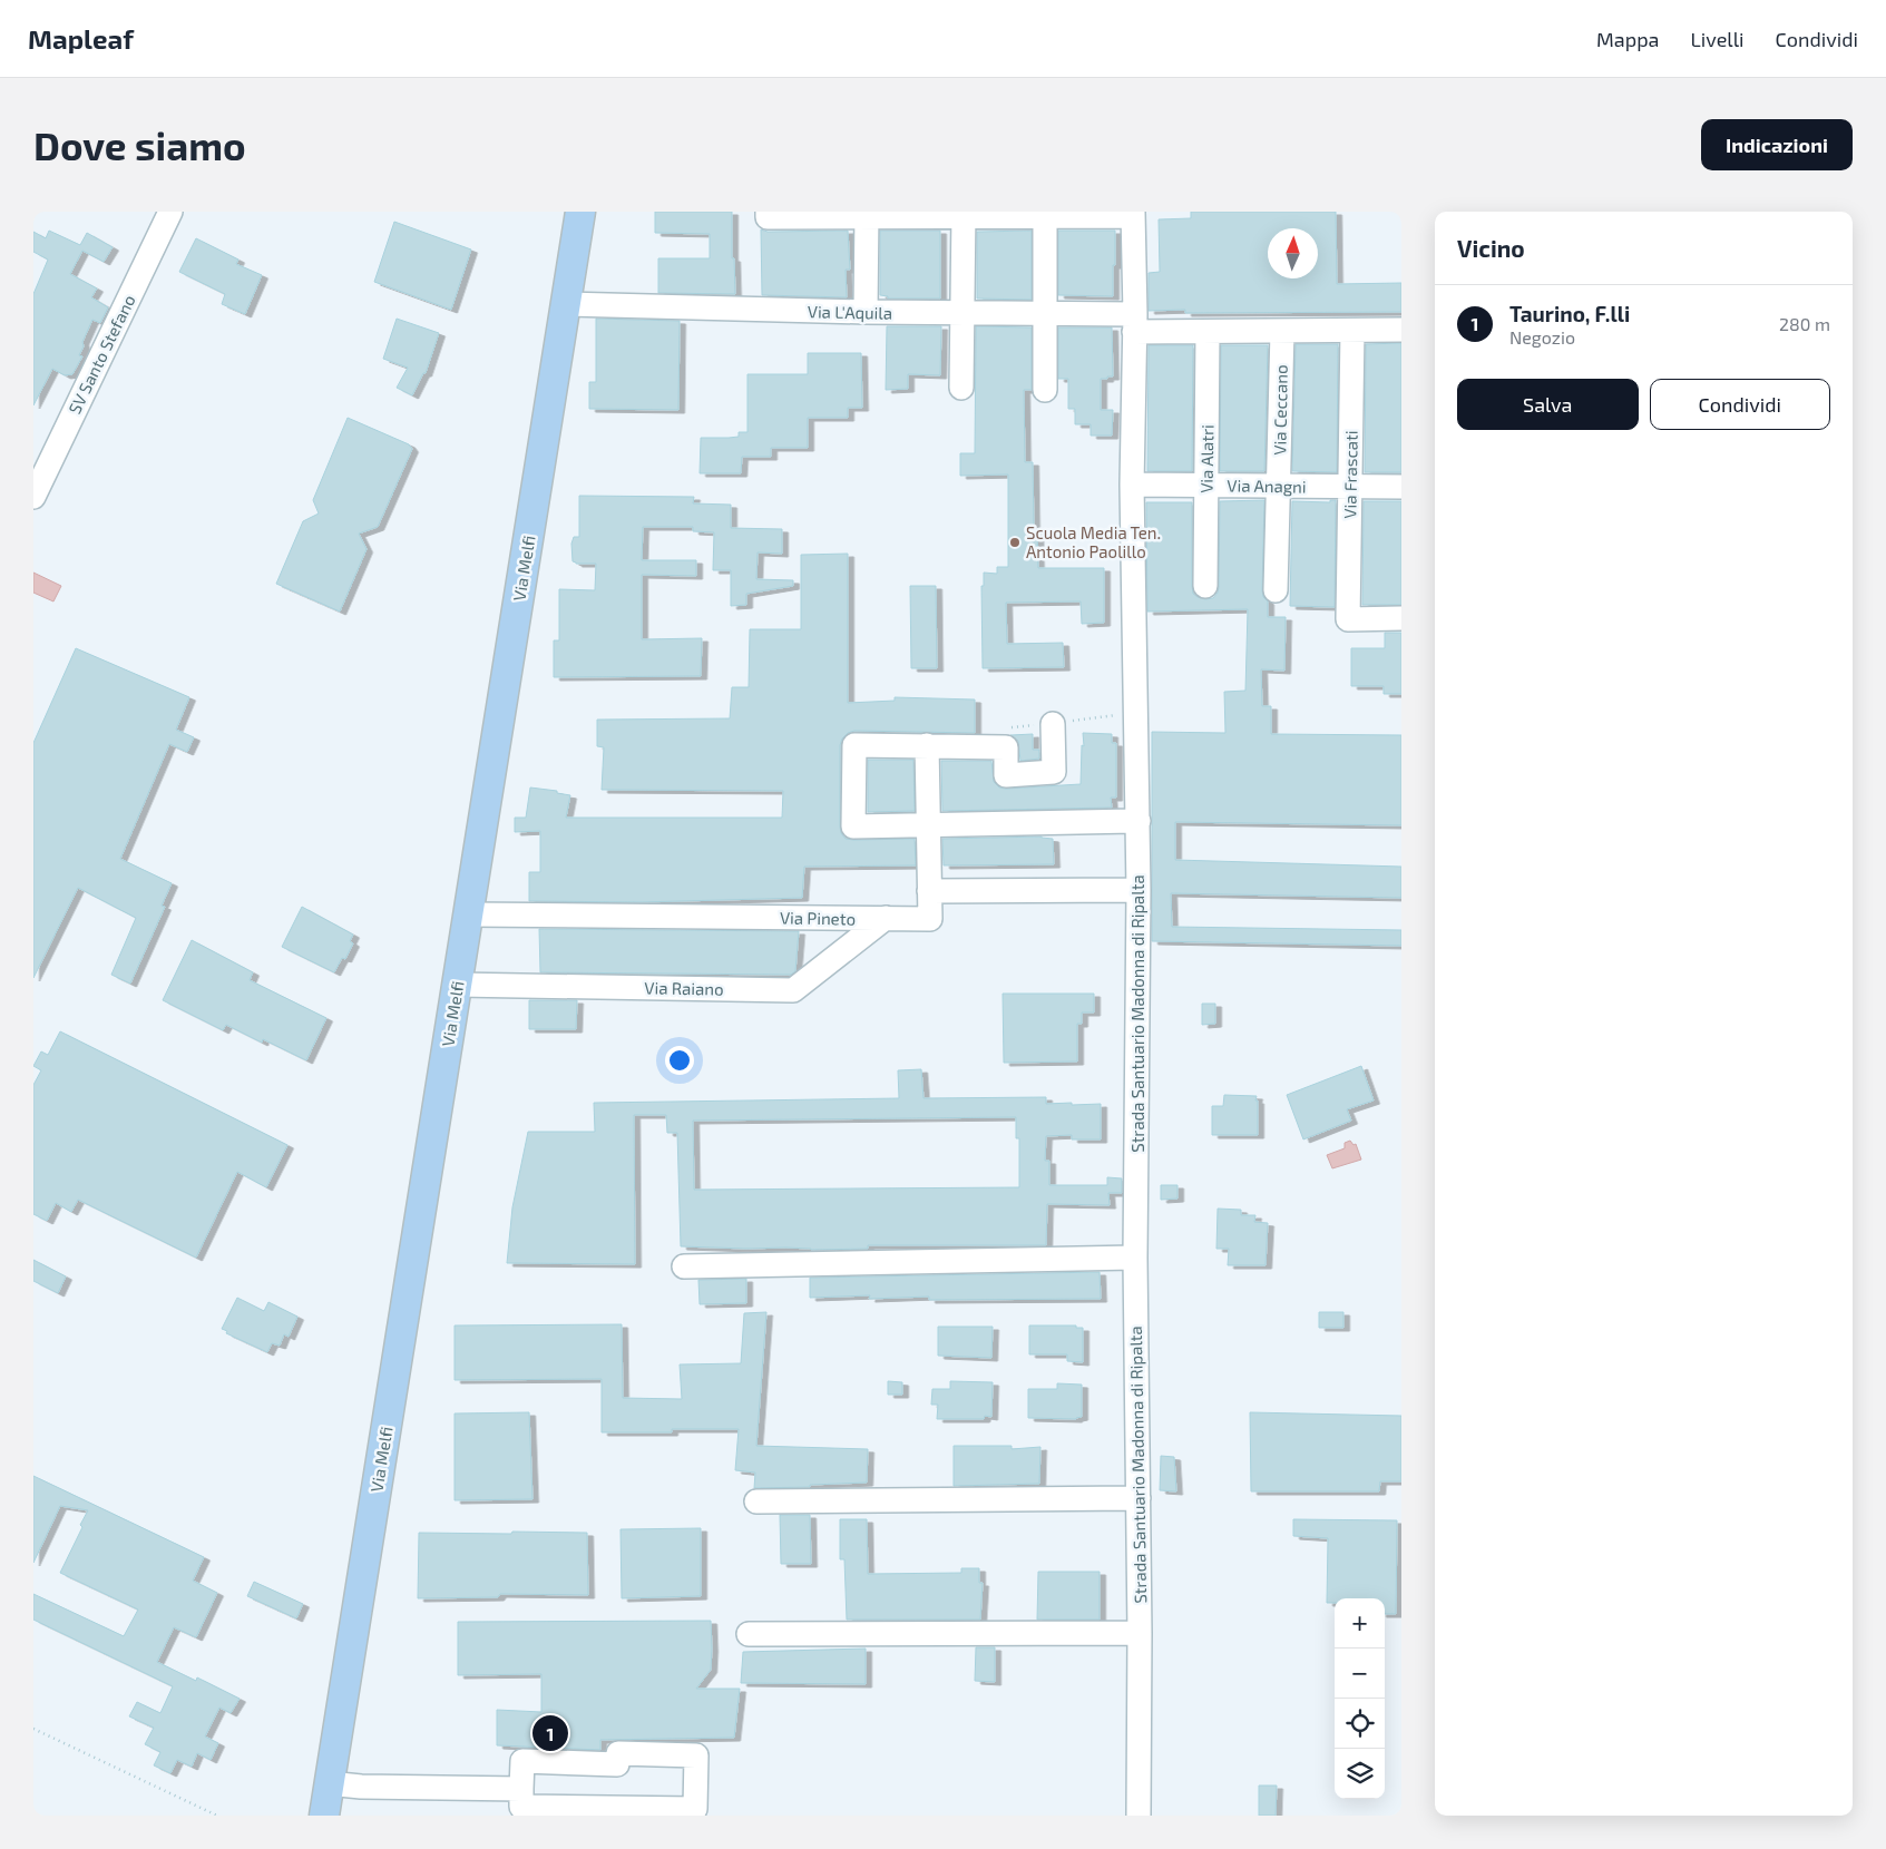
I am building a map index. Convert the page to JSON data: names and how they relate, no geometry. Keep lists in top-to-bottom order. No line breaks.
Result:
{"streets":{"main road":["Via Melfi"],"street":["Via L'Aquila","SV Santo Stefano","Via Ceccano","Via Alatri","Via Frascati","Via Anagni","Via Pineto","Via Raiano","Strada Santuario Madonna di Ripalta"]},"crossings":[["Via L'Aquila","Via Ceccano"],["Via L'Aquila","Via Alatri"],["Via L'Aquila","Via Frascati"],["Via L'Aquila","Via Melfi"],["Via L'Aquila","Strada Santuario Madonna di Ripalta"],["Via Ceccano","Via Anagni"],["Via Alatri","Via Anagni"],["Via Frascati","Via Anagni"],["Via Anagni","Strada Santuario Madonna di Ripalta"],["Via Melfi","Via Pineto"],["Via Melfi","Via Raiano"],["Via Pineto","Via Raiano"]],"places":["Scuola Media Ten. Antonio Paolillo"],"north":"top","page":{"header":"Mapleaf","nav":["Mappa","Livelli","Condividi"],"buttons":["Indicazioni",["Salva","Condividi"]],"title":"Dove siamo","heading":"Vicino","list":[{"mark":"1","name":"Taurino, F.lli","note":"Negozio","value":"280 m"}],"map_buttons":["+","−"],"pins":"1"}}
